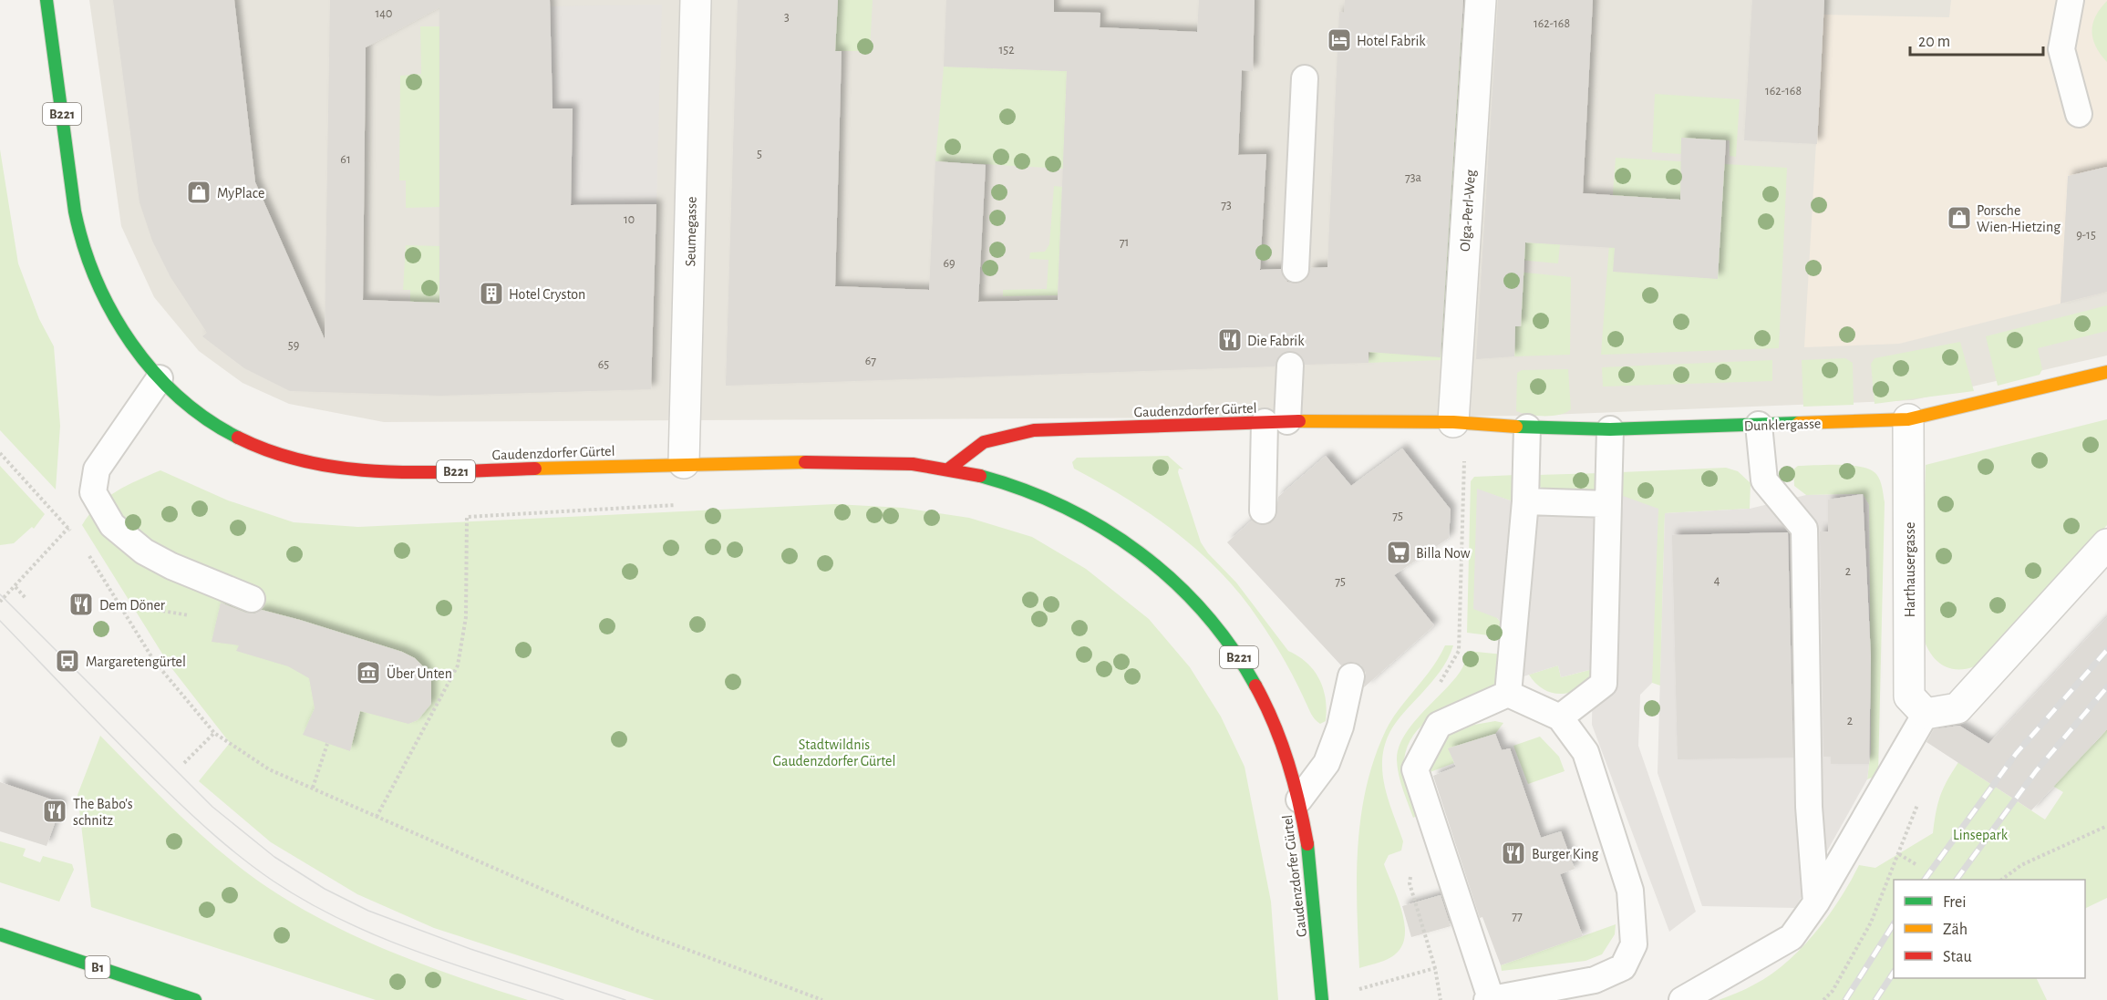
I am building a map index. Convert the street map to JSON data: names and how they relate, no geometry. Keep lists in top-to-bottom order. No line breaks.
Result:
{"streets":{"main road":["B221","Gaudenzdorfer Gürtel","Dunklergasse","B1"],"street":["Olga-Perl-Weg","Seumegasse","Harthausergasse"]},"crossings":[["Olga-Perl-Weg","Gaudenzdorfer Gürtel"],["Olga-Perl-Weg","Dunklergasse"],["Seumegasse","Gaudenzdorfer Gürtel"],["Gaudenzdorfer Gürtel","Dunklergasse"],["Dunklergasse","Harthausergasse"]],"parks":["Stadtwildnis Gaudenzdorfer Gürtel","Linsepark"],"places":{"hotel":["Hotel Fabrik"],"shop":["MyPlace","Porsche Wien-Hietzing"],"building":["Hotel Cryston"],"restaurant":["Die Fabrik","Dem Döner","The Babo's schnitz","Burger King"],"supermarket":["Billa Now"],"bus stop":["Margaretengürtel"],"museum":["Über Unten"]},"house_numbers":["140","3","162-168","152","162-168","5","61","73a","73","10","9-15","71","69","59","67","65","75","2","4","75","2","77"],"legend":["Frei","Zäh","Stau"],"scale_bar":"20 m"}
